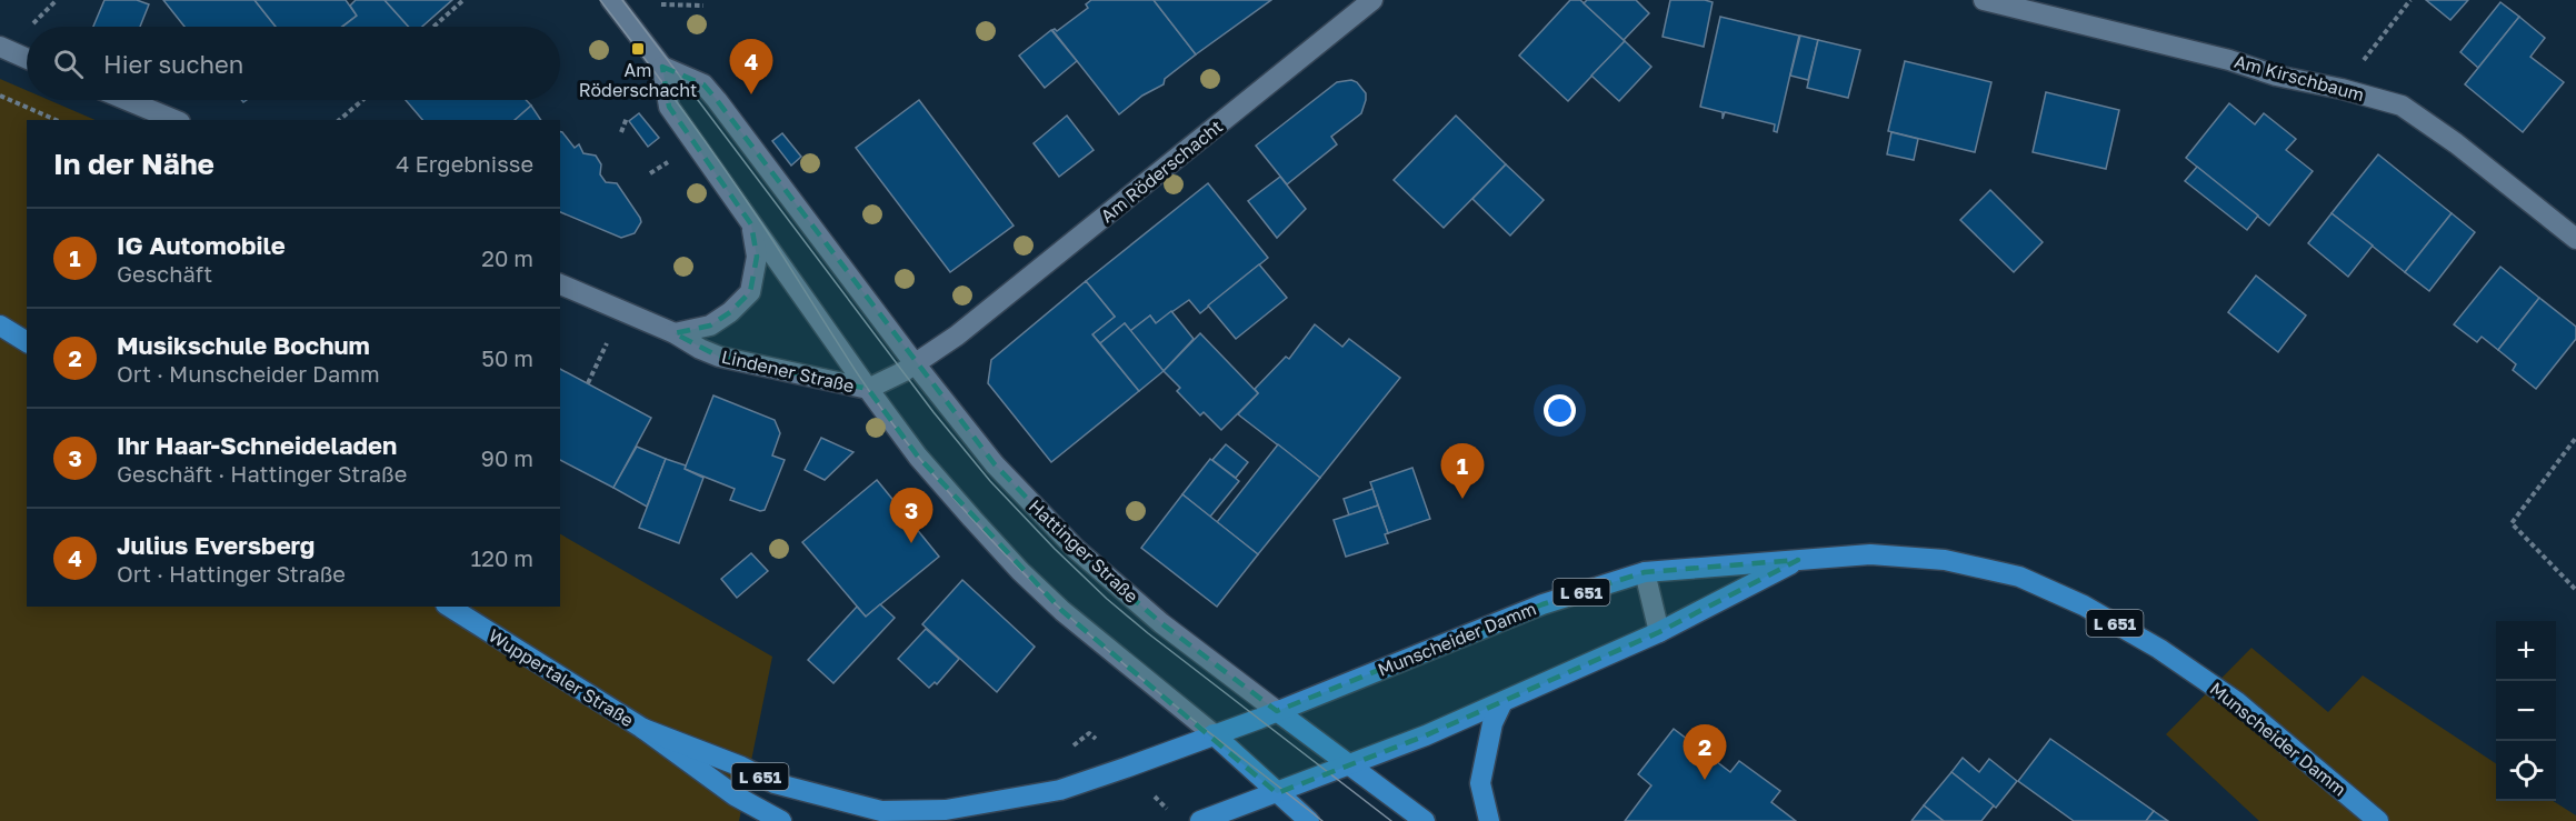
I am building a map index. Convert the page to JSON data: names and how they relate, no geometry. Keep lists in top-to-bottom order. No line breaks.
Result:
{"streets":{"main road":["Hattinger Straße","L 651","Munscheider Damm","Wuppertaler Straße"],"street":["Am Kirschbaum","Am Röderschacht","Lindener Straße"]},"crossings":[["Am Röderschacht","Hattinger Straße"],["Lindener Straße","Hattinger Straße"],["Hattinger Straße","L 651"],["Hattinger Straße","Munscheider Damm"],["Hattinger Straße","Wuppertaler Straße"],["L 651","Munscheider Damm"],["L 651","Wuppertaler Straße"]],"places":{"transit":["Am Röderschacht"]},"page":{"search":"Hier suchen","pins":["4","1","3","2"],"heading":["In der Nähe","4 Ergebnisse"],"list":[{"mark":"1","name":"IG Automobile","note":"Geschäft","value":"20 m"},{"mark":"2","name":"Musikschule Bochum","note":"Ort · Munscheider Damm","value":"50 m"},{"mark":"3","name":"Ihr Haar-Schneideladen","note":"Geschäft · Hattinger Straße","value":"90 m"},{"mark":"4","name":"Julius Eversberg","note":"Ort · Hattinger Straße","value":"120 m"}],"map_buttons":["+","−"]}}
